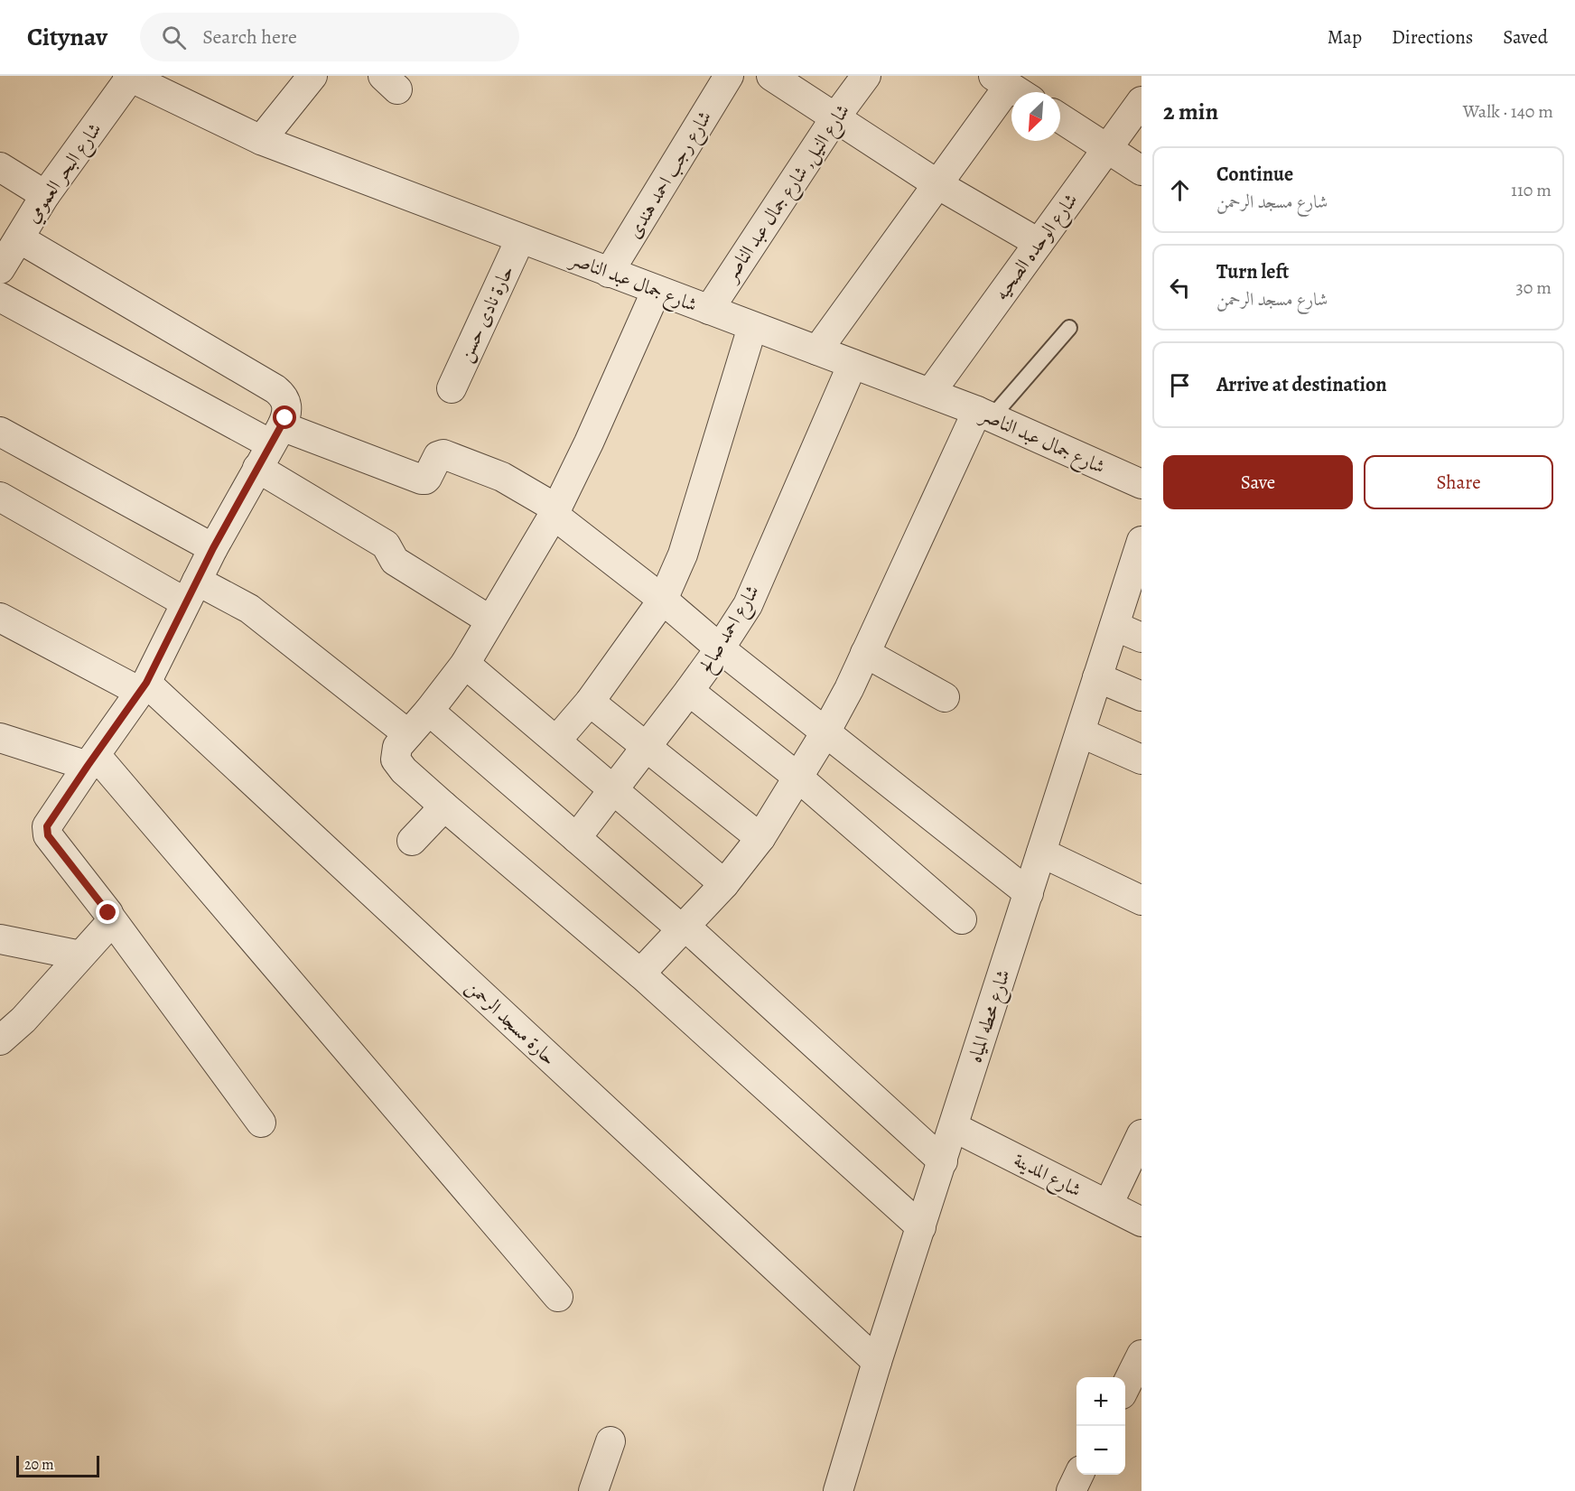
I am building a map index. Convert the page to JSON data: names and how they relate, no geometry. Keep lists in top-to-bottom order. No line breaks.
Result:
{"streets":{"street":["شارع البحر العمومي","شارع رجب احمد هندى","شارع النيل, شارع جمال عبد الناصر","شارع الوحده الصحيه","شارع جمال عبد الناصر","حارة نادى حسن","شارع احمد صالح","شارع محطه المياه","حارة مسجد الرحمن","شارع المدينة"]},"crossings":[["شارع البحر العمومي","شارع جمال عبد الناصر"],["شارع رجب احمد هندى","شارع جمال عبد الناصر"],["شارع النيل, شارع جمال عبد الناصر","شارع جمال عبد الناصر"],["شارع الوحده الصحيه","شارع جمال عبد الناصر"],["شارع جمال عبد الناصر","حارة نادى حسن"],["شارع جمال عبد الناصر","شارع احمد صالح"],["شارع محطه المياه","حارة مسجد الرحمن"],["شارع محطه المياه","شارع المدينة"]],"scale_bar":"20 m","north":"bottom left","page":{"header":"Citynav","search":"Search here","nav":["Map","Directions","Saved"],"heading":["2 min","Walk · 140 m"],"list":[["Continue","شارع مسجد الرحمن","110 m"],["Turn left","شارع مسجد الرحمن","30 m"],"Arrive at destination"],"buttons":["Save","Share"],"map_buttons":["+","−"],"scale":"20 m"}}
